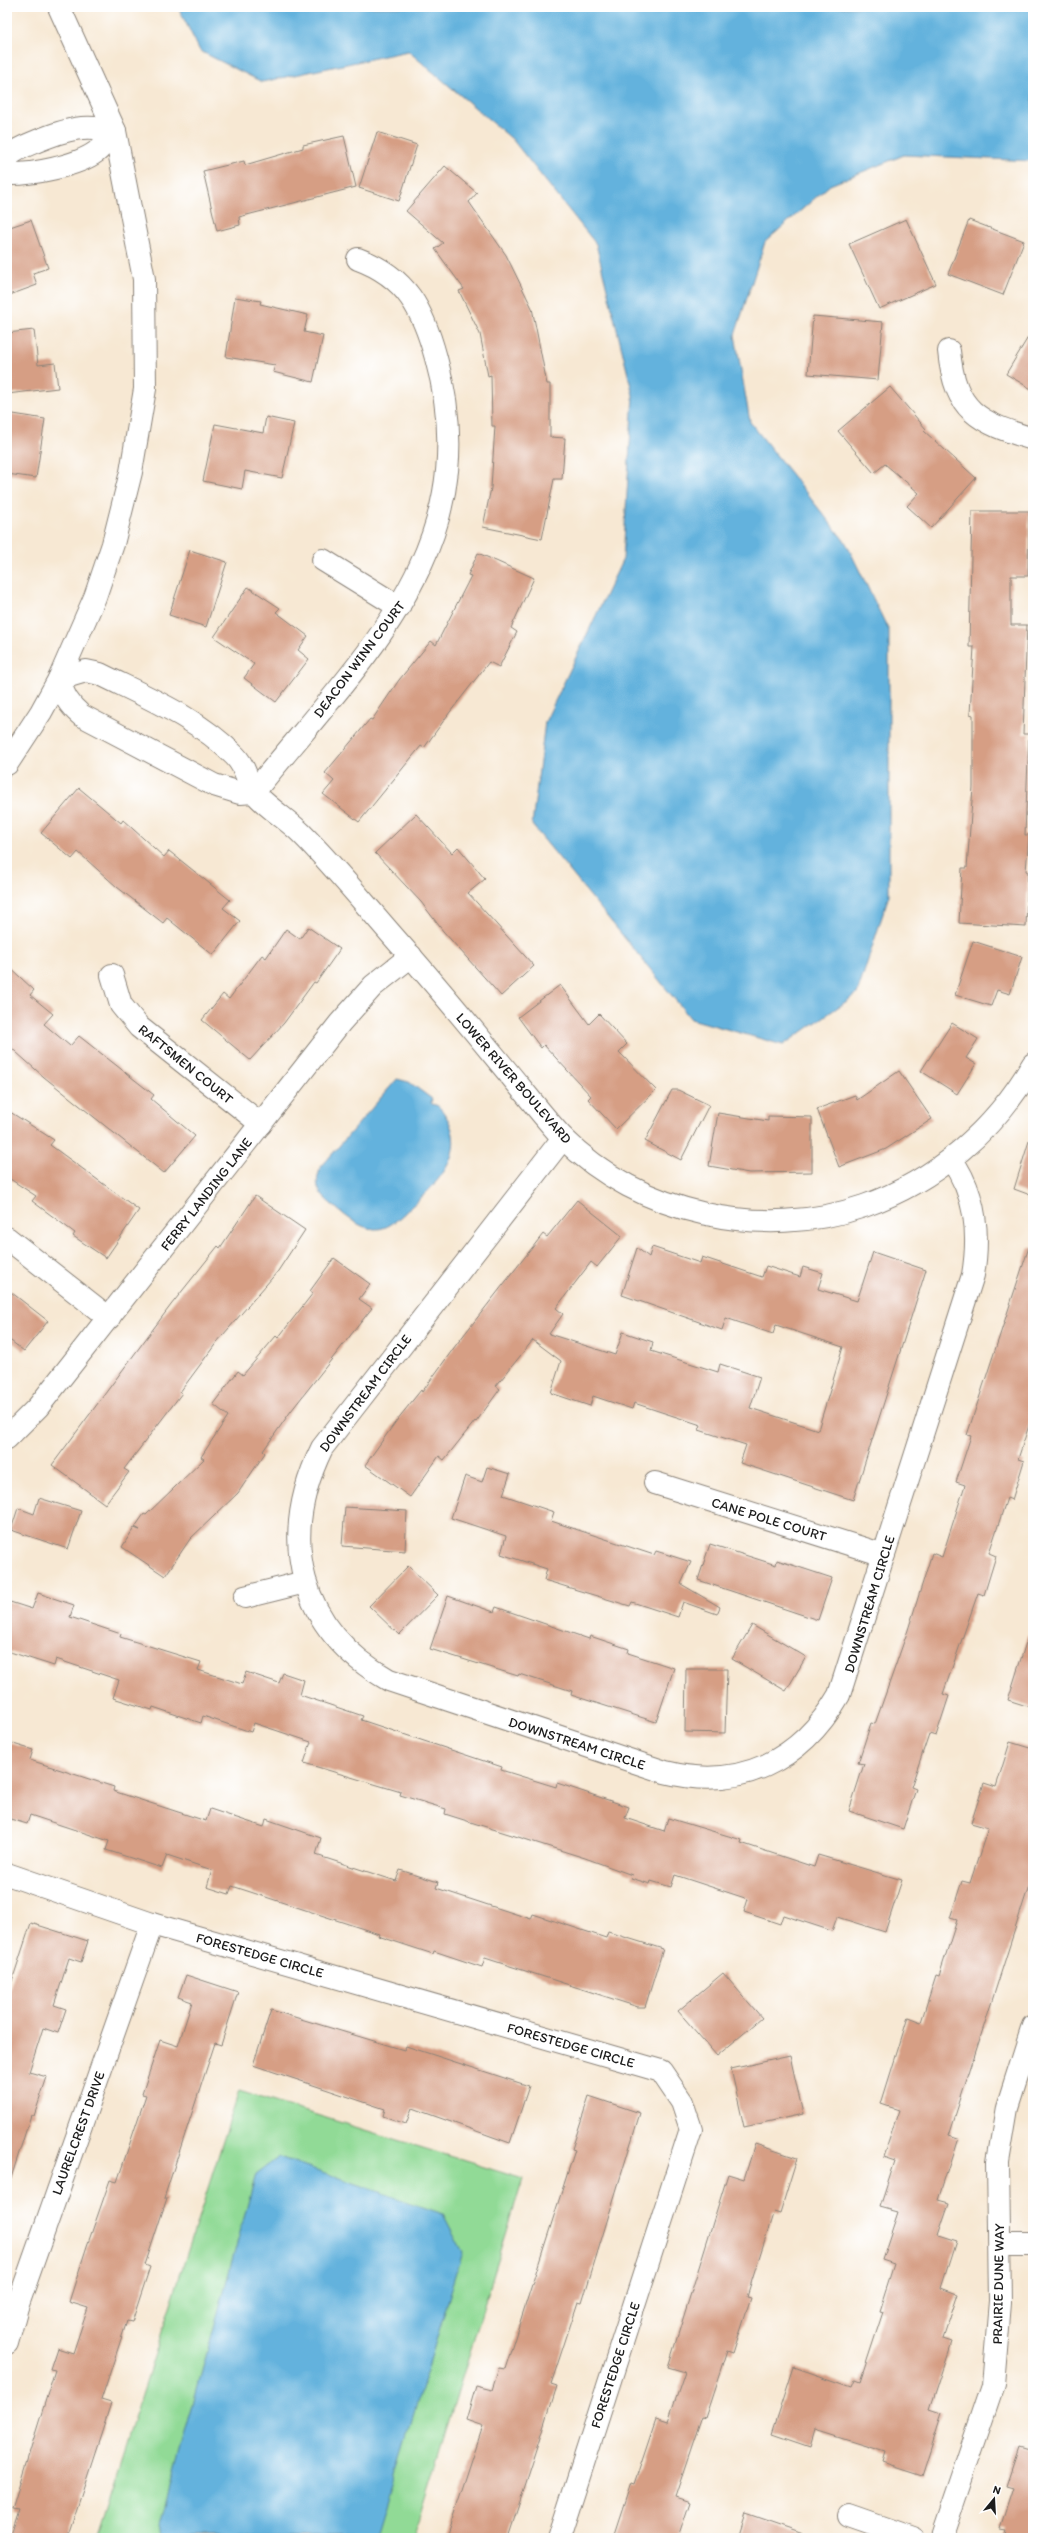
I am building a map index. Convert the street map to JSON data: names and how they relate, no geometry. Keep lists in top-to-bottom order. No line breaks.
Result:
{"streets":{"street":["DEACON WINN COURT","RAFTSMEN COURT","LOWER RIVER BOULEVARD","FERRY LANDING LANE","DOWNSTREAM CIRCLE","CANE POLE COURT","FORESTEDGE CIRCLE","LAURELCREST DRIVE","PRAIRIE DUNE WAY"]},"crossings":[["DEACON WINN COURT","LOWER RIVER BOULEVARD"],["RAFTSMEN COURT","FERRY LANDING LANE"],["LOWER RIVER BOULEVARD","FERRY LANDING LANE"],["LOWER RIVER BOULEVARD","DOWNSTREAM CIRCLE"],["DOWNSTREAM CIRCLE","CANE POLE COURT"],["FORESTEDGE CIRCLE","LAURELCREST DRIVE"]],"north":"top"}
